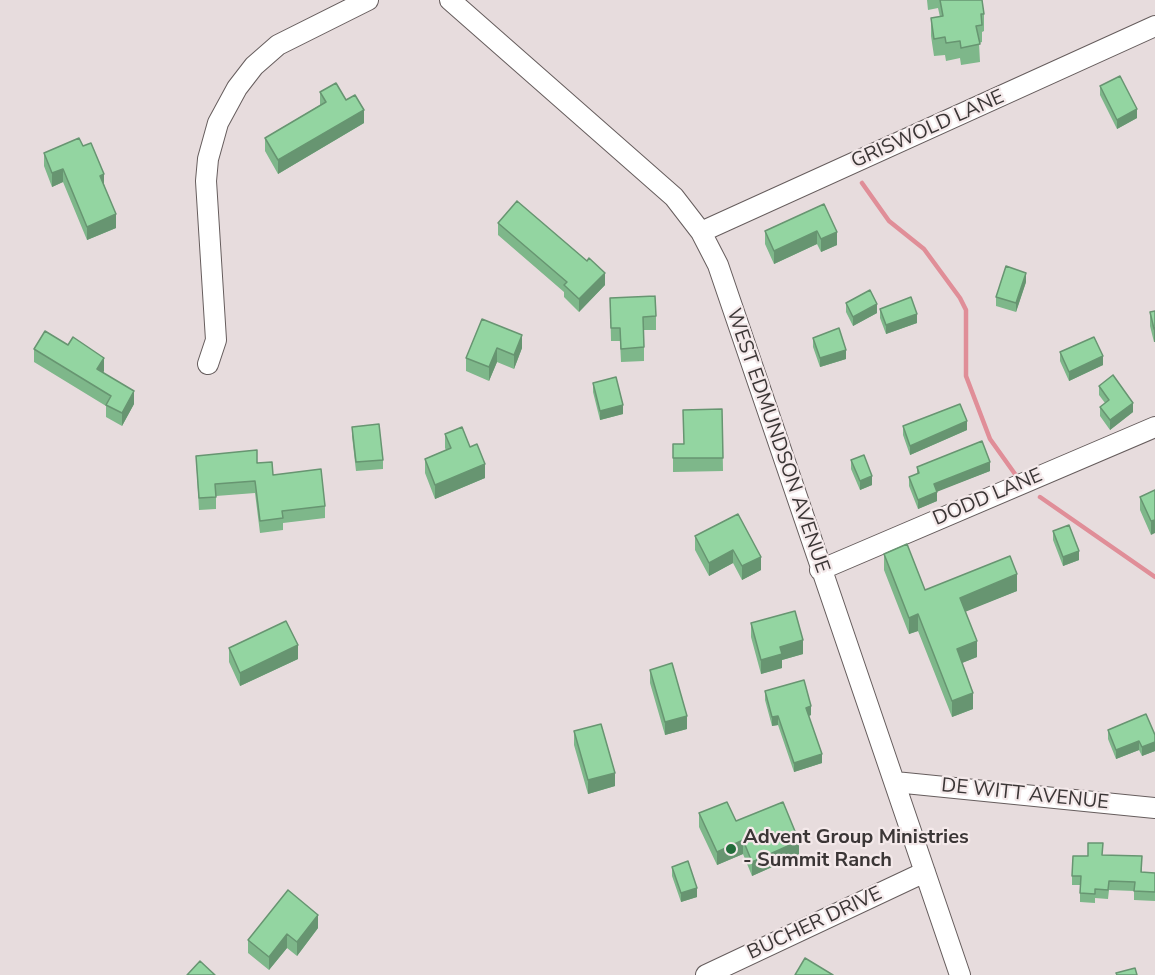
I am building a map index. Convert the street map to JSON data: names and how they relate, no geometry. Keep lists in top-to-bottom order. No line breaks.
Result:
{"streets":{"street":["GRISWOLD LANE","WEST EDMUNDSON AVENUE","DODD LANE","DE WITT AVENUE","BUCHER DRIVE"]},"crossings":[["GRISWOLD LANE","WEST EDMUNDSON AVENUE"],["WEST EDMUNDSON AVENUE","DODD LANE"],["WEST EDMUNDSON AVENUE","DE WITT AVENUE"],["WEST EDMUNDSON AVENUE","BUCHER DRIVE"]],"places":["Advent Group Ministries - Summit Ranch"]}
